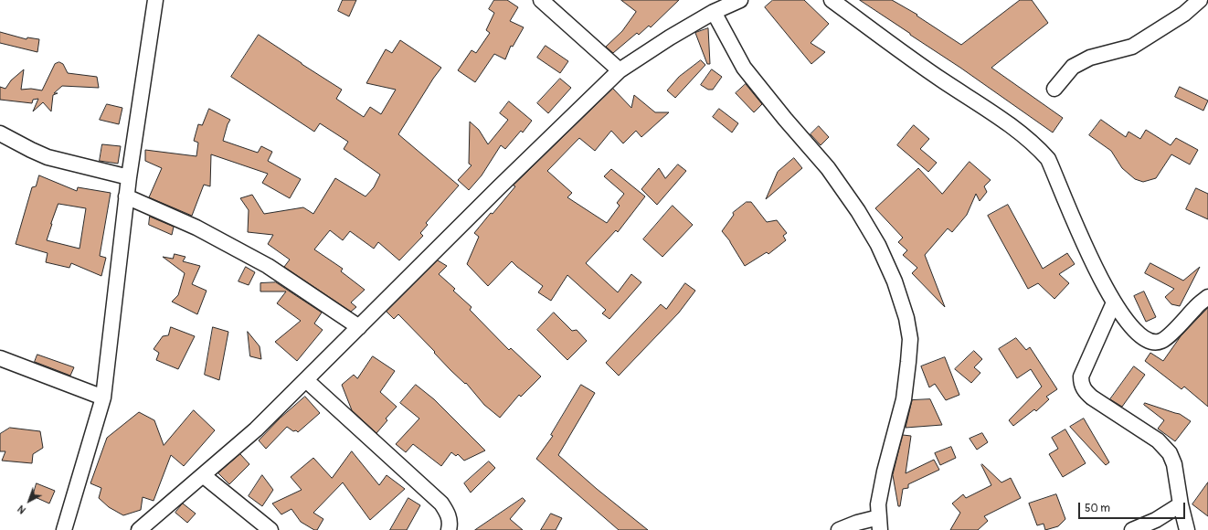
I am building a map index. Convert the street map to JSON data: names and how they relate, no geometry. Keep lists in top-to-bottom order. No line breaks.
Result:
{"scale_bar":"50 m","north":"bottom left"}
